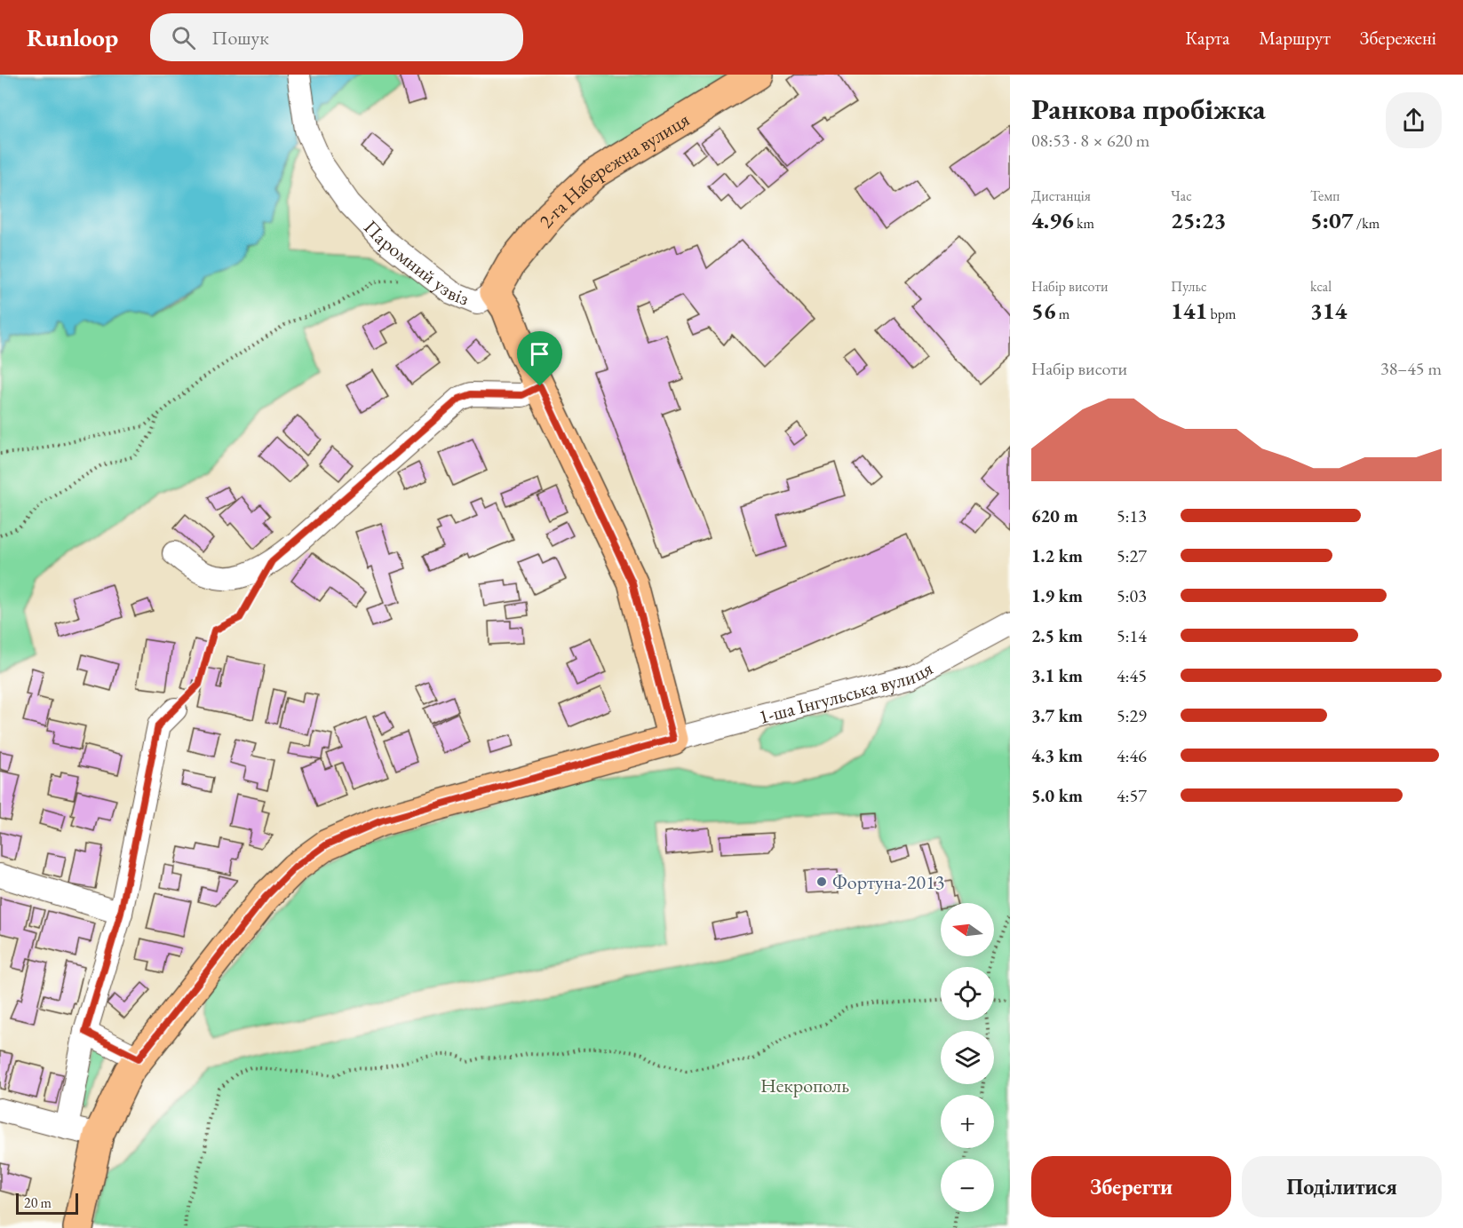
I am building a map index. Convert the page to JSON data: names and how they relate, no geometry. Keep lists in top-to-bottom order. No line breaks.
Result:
{"streets":{"main road":["2-га Набережна вулиця","Паромний узвіз"],"street":["1-ша Інгульська вулиця"]},"crossings":[["2-га Набережна вулиця","Паромний узвіз"],["Паромний узвіз","1-ша Інгульська вулиця"]],"parks":["Некрополь"],"places":["Фортуна-2013"],"scale_bar":"20 m","north":"left","page":{"header":"Runloop","search":"Пошук","nav":["Карта","Маршрут","Збережені"],"heading":["Ранкова пробіжка","08:53 · 8 × 620 m"],"stats":[["Дистанція","4.96 km"],["Час","25:23"],["Темп","5:07 /km"],["Набір висоти","56 m"],["Пульс","141 bpm"],["kcal","314"]],"chart":["Набір висоти","38–45 m"],"list":[{"name":"620 m","note":"5:13"},{"name":"1.2 km","note":"5:27"},{"name":"1.9 km","note":"5:03"},{"name":"2.5 km","note":"5:14"},{"name":"3.1 km","note":"4:45"},{"name":"3.7 km","note":"5:29"},{"name":"4.3 km","note":"4:46"},{"name":"5.0 km","note":"4:57"}],"map_buttons":["+","−"],"buttons":["Зберегти","Поділитися"],"scale":"20 m"}}
